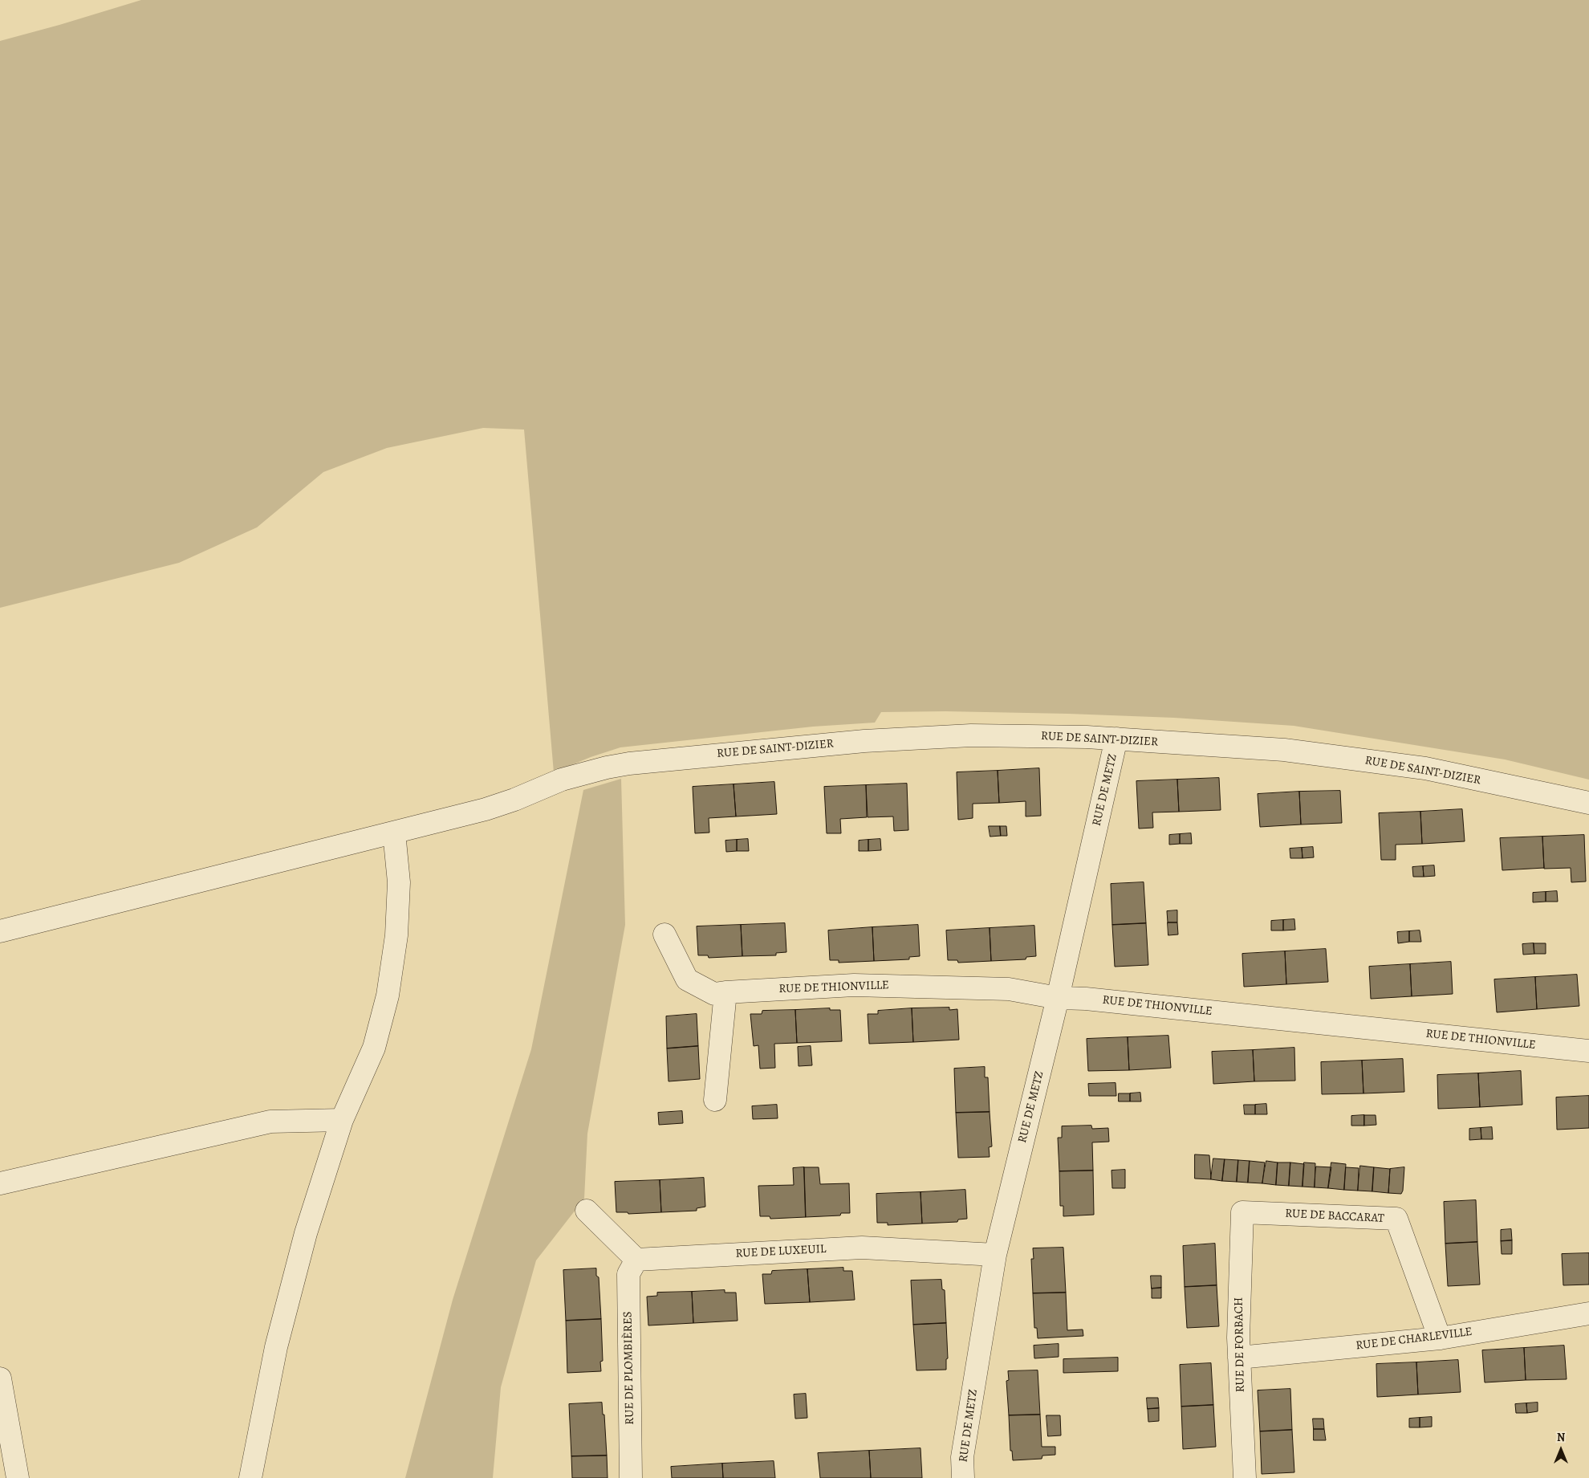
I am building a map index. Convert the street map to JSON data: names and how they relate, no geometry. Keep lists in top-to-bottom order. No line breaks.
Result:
{"streets":{"street":["RUE DE SAINT-DIZIER","RUE DE METZ","RUE DE THIONVILLE","RUE DE BACCARAT","RUE DE LUXEUIL","RUE DE CHARLEVILLE","RUE DE FORBACH","RUE DE PLOMBIÈRES"]},"crossings":[["RUE DE SAINT-DIZIER","RUE DE METZ"],["RUE DE METZ","RUE DE THIONVILLE"],["RUE DE METZ","RUE DE LUXEUIL"],["RUE DE BACCARAT","RUE DE CHARLEVILLE"],["RUE DE BACCARAT","RUE DE FORBACH"],["RUE DE LUXEUIL","RUE DE PLOMBIÈRES"],["RUE DE CHARLEVILLE","RUE DE FORBACH"]],"north":"top"}
